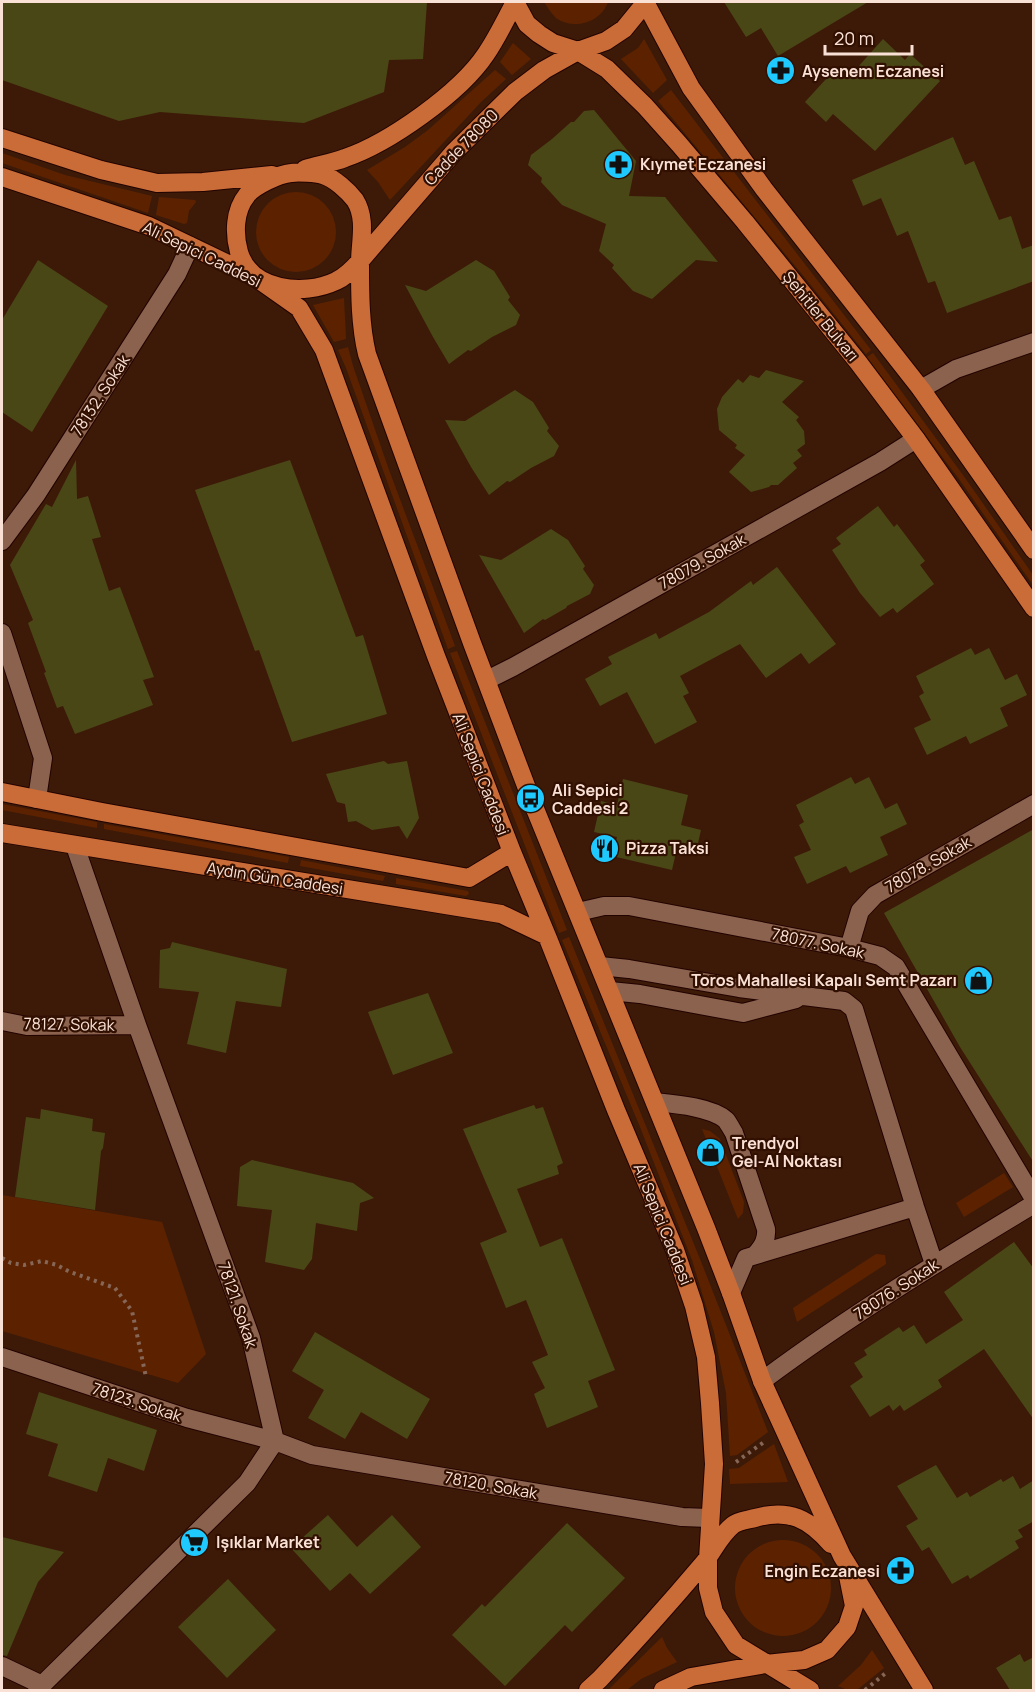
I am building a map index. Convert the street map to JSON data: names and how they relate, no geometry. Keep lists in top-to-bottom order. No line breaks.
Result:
{"streets":{"main road":["Cadde 78080","Ali Sepici Caddesi","Şehitler Bulvarı","Aydın Gün Caddesi"],"street":["78132. Sokak","78079. Sokak","78078. Sokak","78077. Sokak","78127. Sokak","78076. Sokak","78121. Sokak","78123. Sokak","78120. Sokak"]},"crossings":[["Cadde 78080","Ali Sepici Caddesi"],["Cadde 78080","Şehitler Bulvarı"],["Ali Sepici Caddesi","78132. Sokak"],["Ali Sepici Caddesi","Aydın Gün Caddesi"],["Ali Sepici Caddesi","78120. Sokak"],["Şehitler Bulvarı","78079. Sokak"],["78078. Sokak","78077. Sokak"],["Aydın Gün Caddesi","78121. Sokak"],["78127. Sokak","78121. Sokak"],["78121. Sokak","78123. Sokak"],["78121. Sokak","78120. Sokak"],["78123. Sokak","78120. Sokak"]],"places":{"pharmacy":["Aysenem Eczanesi","Kıymet Eczanesi","Engin Eczanesi"],"bus stop":["Ali Sepici Caddesi 2"],"restaurant":["Pizza Taksi"],"shop":["Toros Mahallesi Kapalı Semt Pazarı","Trendyol Gel-Al Noktası"],"supermarket":["Işıklar Market"]},"scale_bar":"20 m"}
